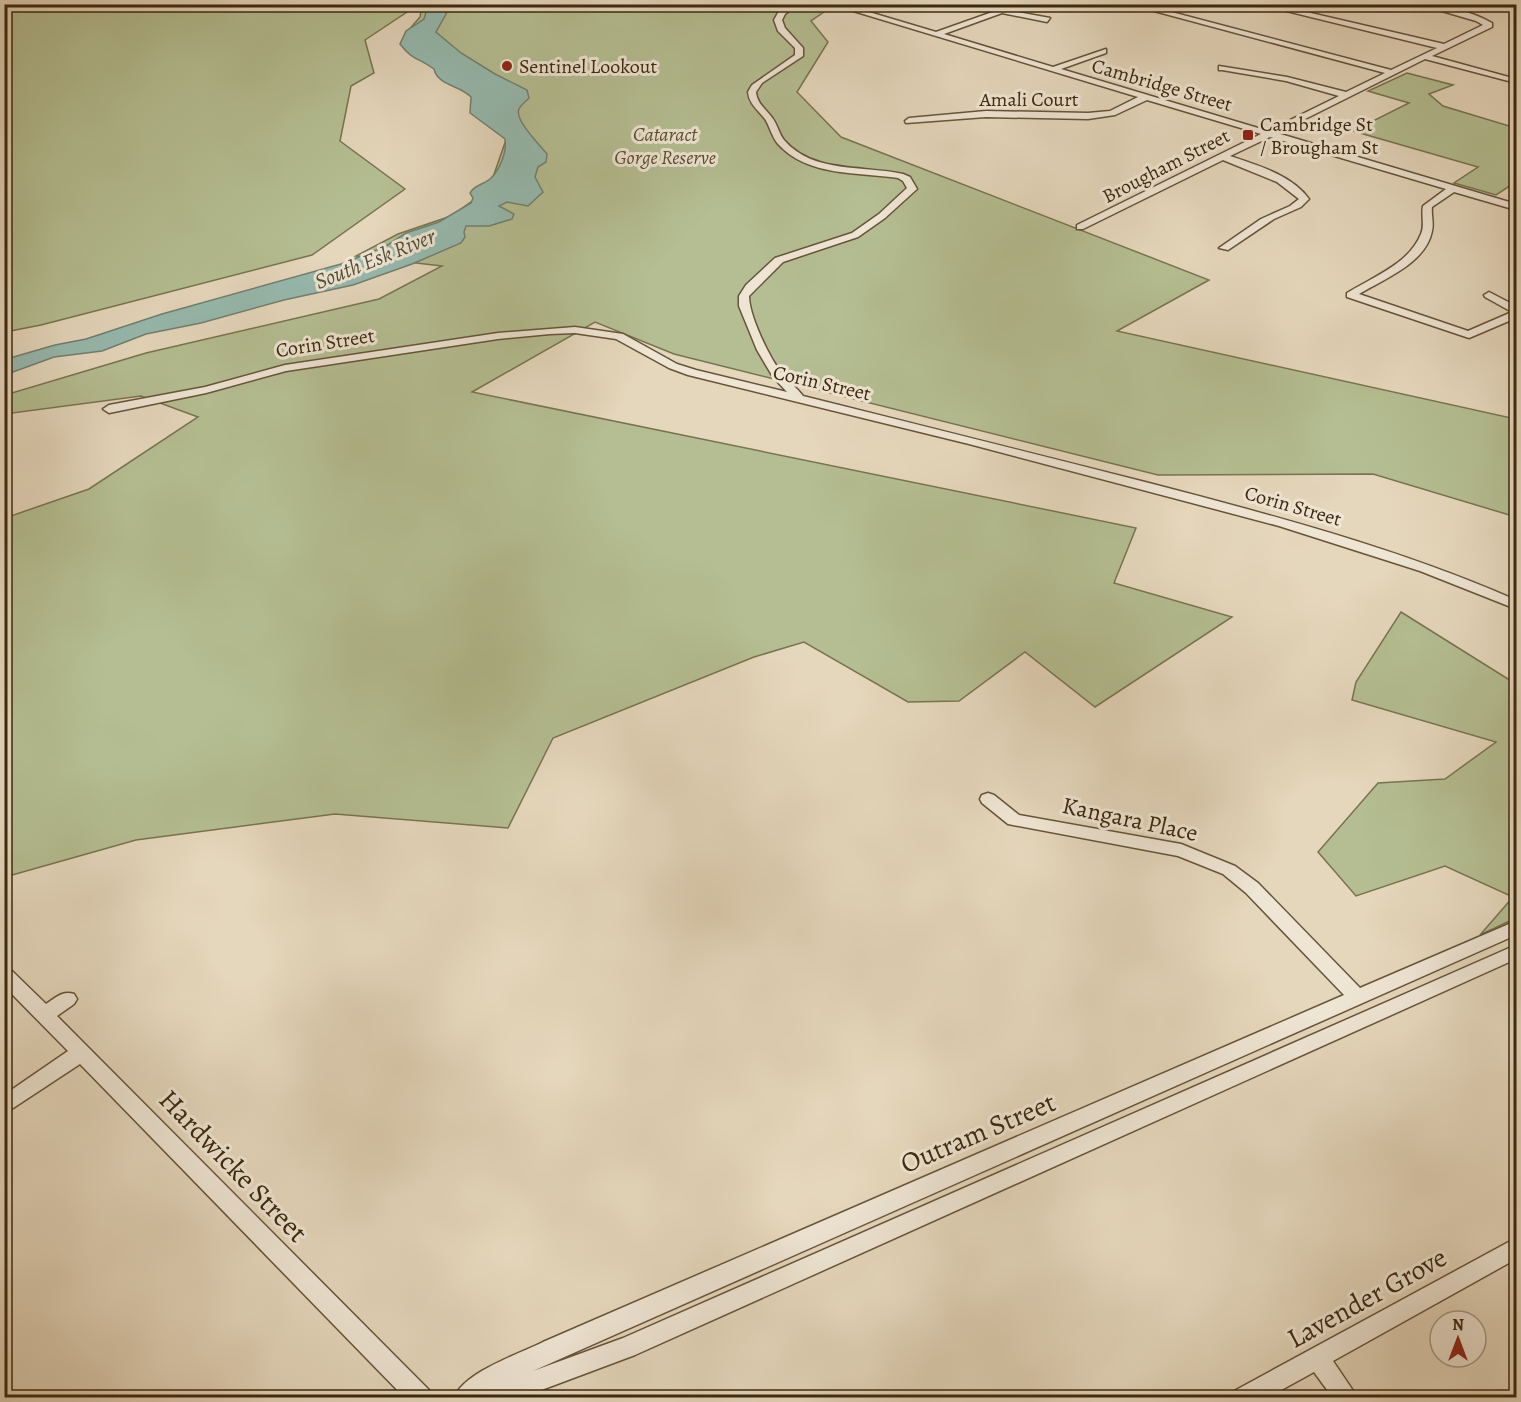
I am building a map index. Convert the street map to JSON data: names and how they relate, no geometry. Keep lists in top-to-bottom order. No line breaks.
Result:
{"streets":{"street":["Cambridge Street","Amali Court","Brougham Street","Corin Street","Kangara Place","Outram Street","Hardwicke Street","Lavender Grove"]},"crossings":[["Cambridge Street","Amali Court"],["Cambridge Street","Brougham Street"],["Kangara Place","Outram Street"]],"water":["South Esk River"],"parks":["Cataract Gorge Reserve"],"places":{"other":["Sentinel Lookout"],"transit":["Cambridge St / Brougham St"]},"north":"top"}
